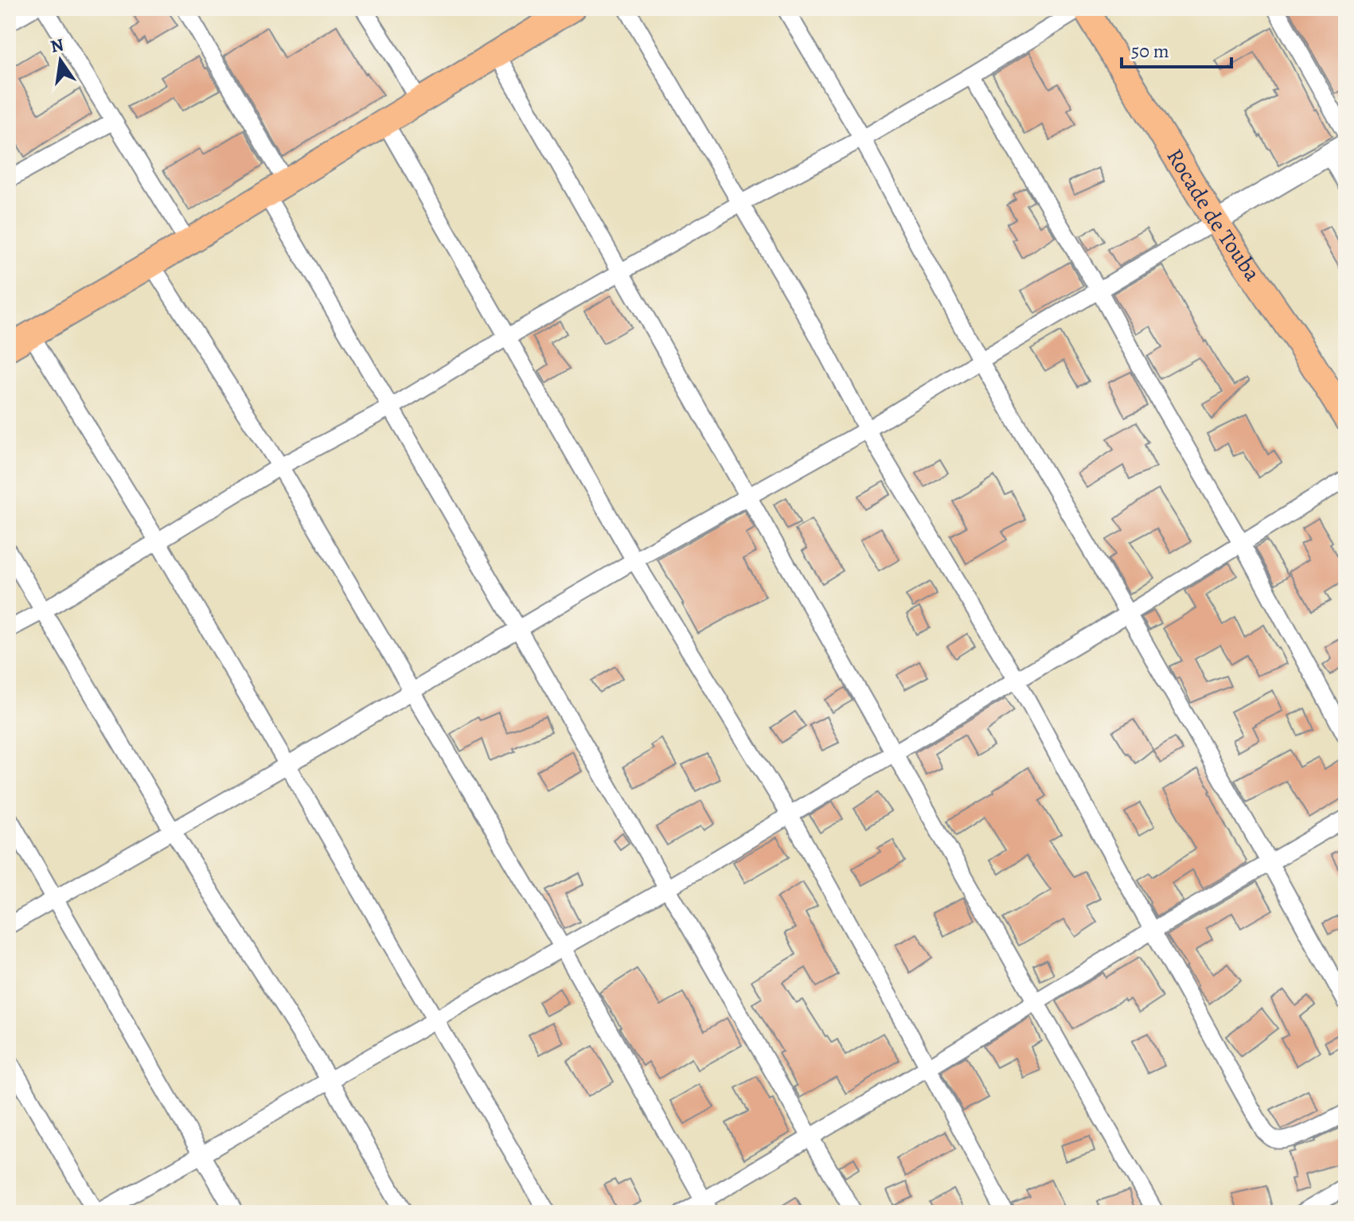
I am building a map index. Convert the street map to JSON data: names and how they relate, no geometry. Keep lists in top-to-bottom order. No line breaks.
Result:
{"streets":{"main road":["Rocade de Touba"]},"scale_bar":"50 m","north":"top"}
